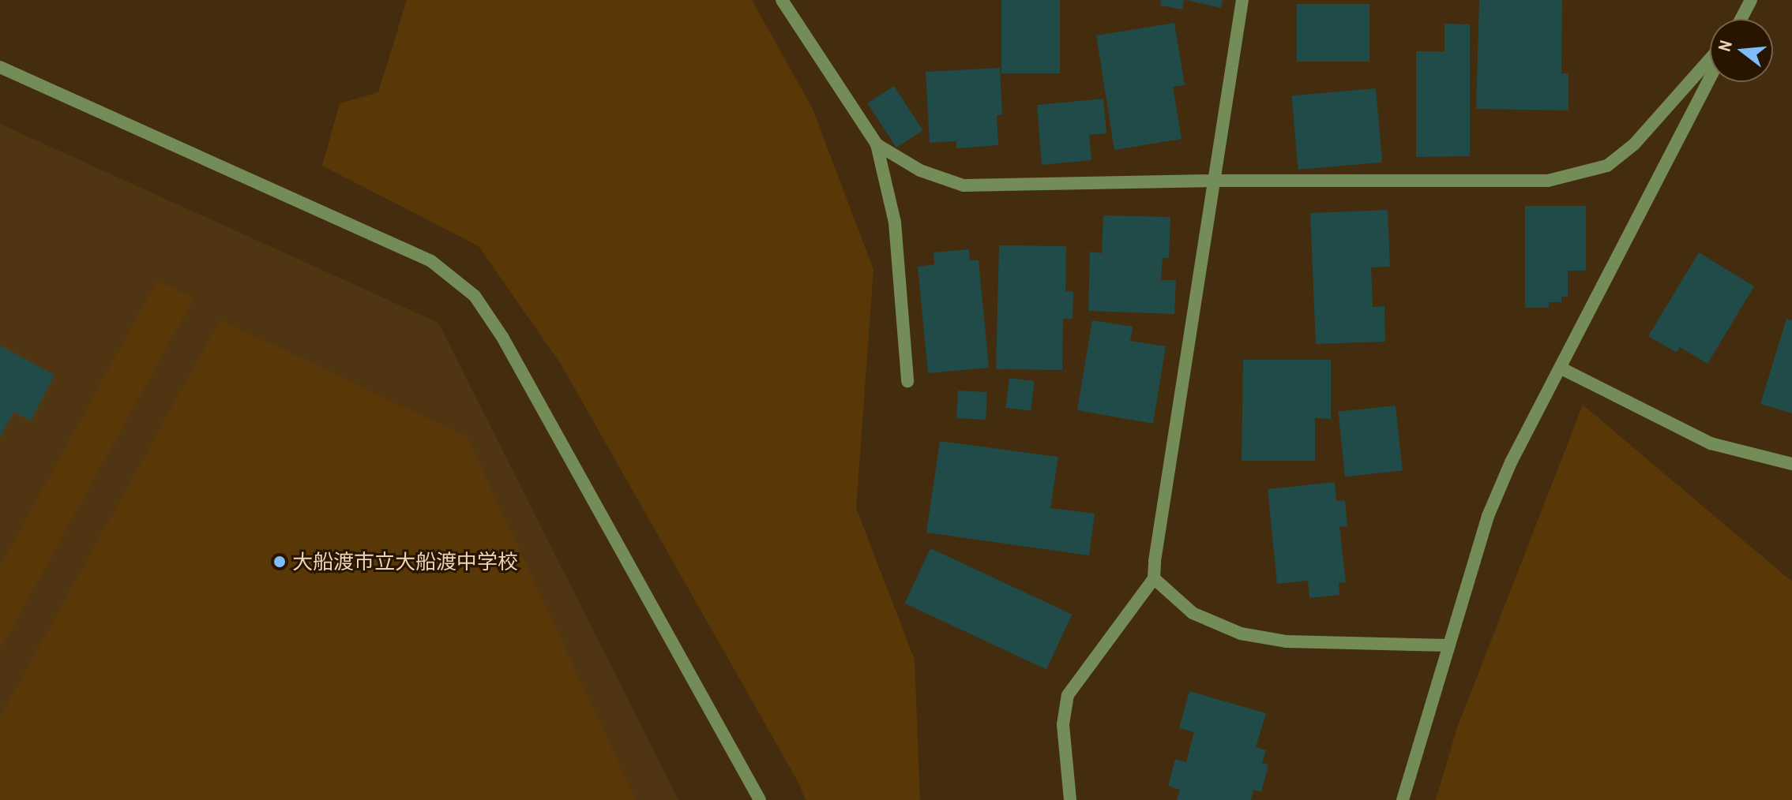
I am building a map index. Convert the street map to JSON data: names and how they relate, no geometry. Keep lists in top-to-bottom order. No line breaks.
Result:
{"places":["大船渡市立大船渡中学校"],"north":"left"}
